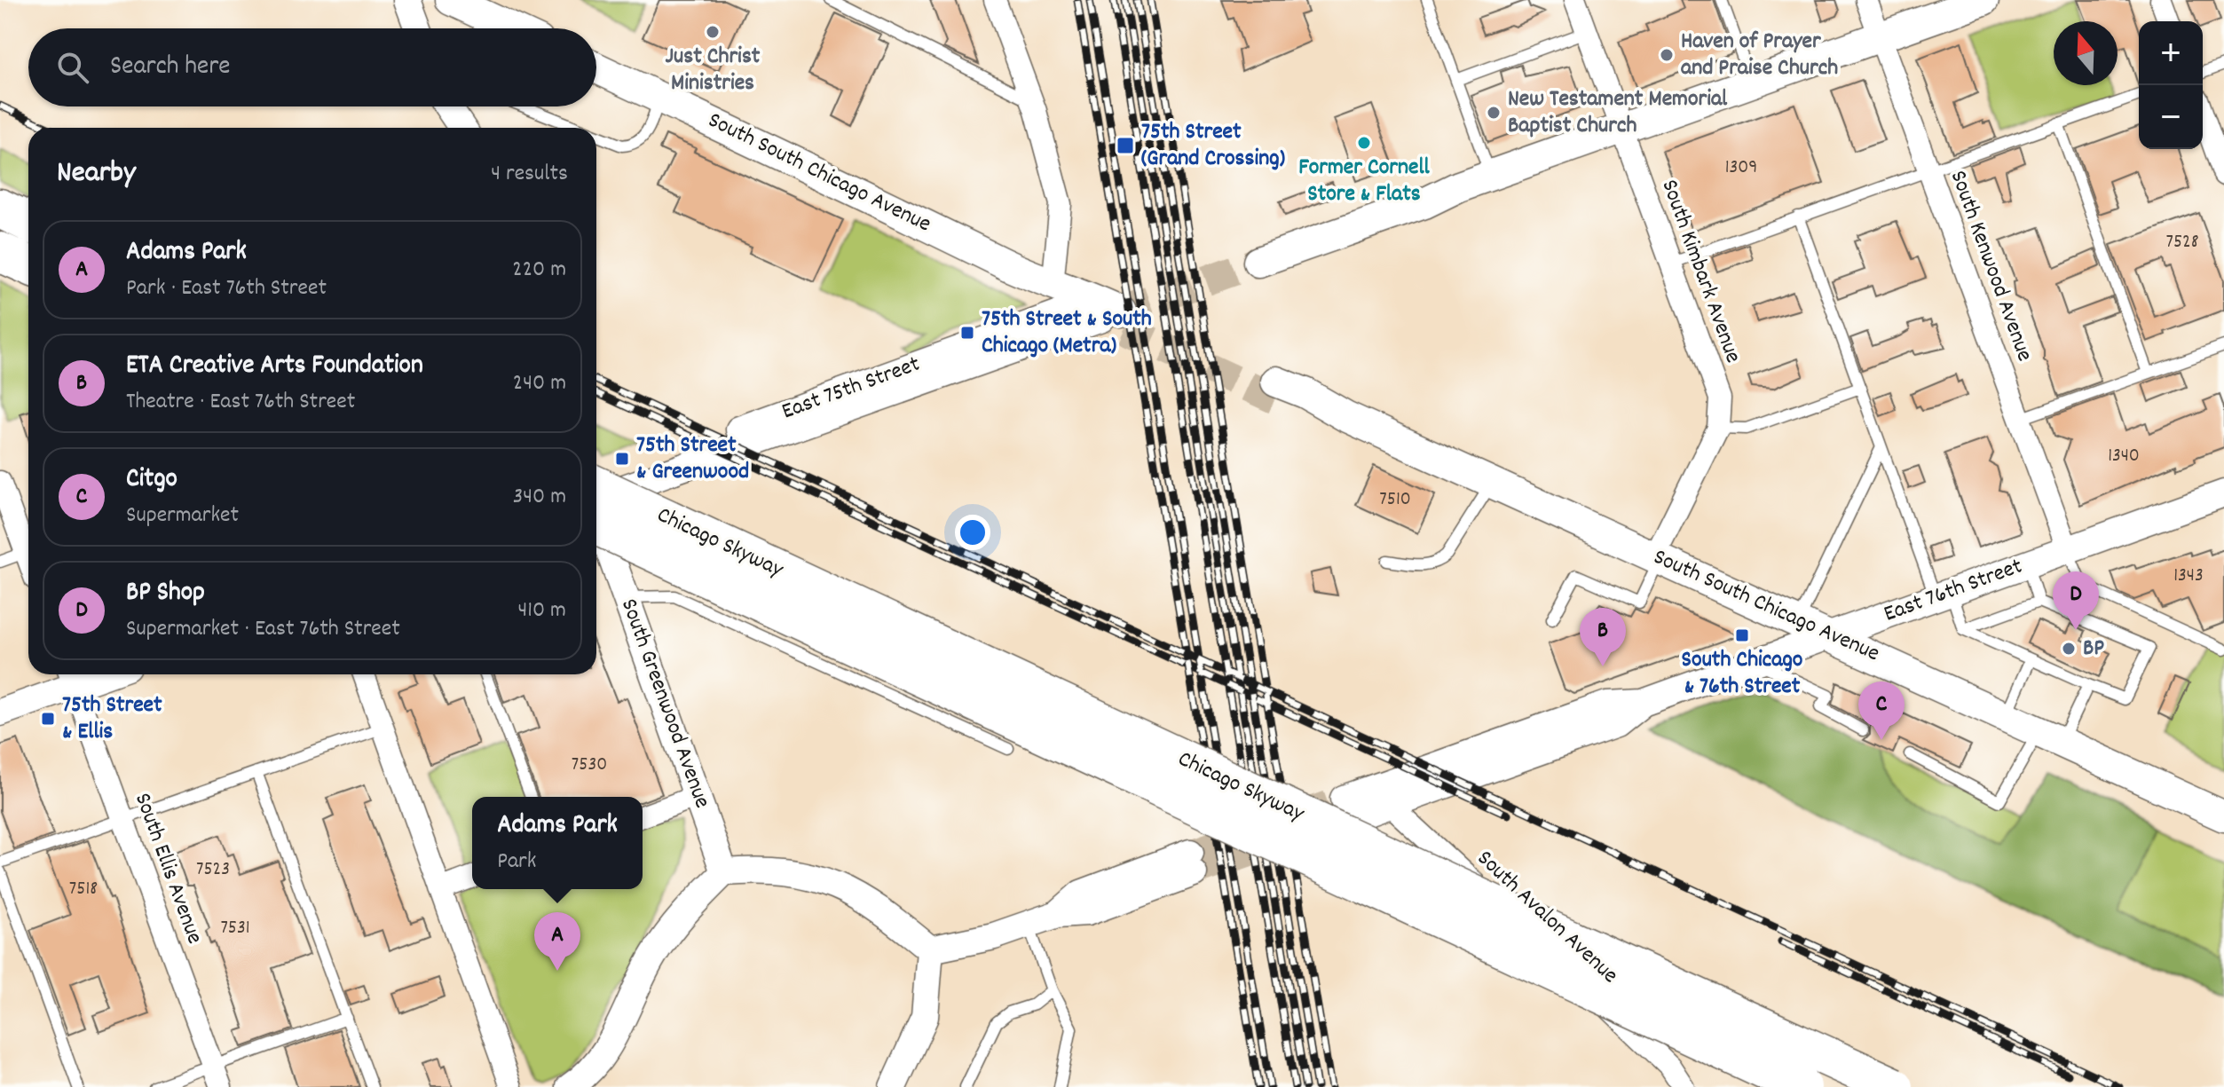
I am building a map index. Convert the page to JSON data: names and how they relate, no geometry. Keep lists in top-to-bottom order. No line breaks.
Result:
{"streets":{"highway":["Chicago Skyway"],"main road":["South South Chicago Avenue"],"street":["South Kenwood Avenue","South Kimbark Avenue","East 75th Street","East 76th Street","South Greenwood Avenue","South Ellis Avenue","South Avalon Avenue"]},"crossings":[["South South Chicago Avenue","South Kimbark Avenue"],["South South Chicago Avenue","East 75th Street"],["South South Chicago Avenue","East 76th Street"],["South Kenwood Avenue","East 76th Street"],["East 76th Street","South Avalon Avenue"]],"places":{"other":["Just Christ Ministries","Haven of Prayer and Praise Church","New Testament Memorial Baptist Church","Former Cornell Store & Flats","BP"],"transit":["75th Street (Grand Crossing)","75th Street & South Chicago (Metra)","75th Street & Greenwood","South Chicago & 76th Street","75th Street & Ellis"]},"house_numbers":["1309","7528","1340","7510","1343","7530","7523","7518","7531"],"north":"top","page":{"map_buttons":["+","−"],"search":"Search here","heading":["Nearby","4 results"],"list":[{"mark":"A","name":"Adams Park","note":"Park · East 76th Street","value":"220 m"},{"mark":"B","name":"ETA Creative Arts Foundation","note":"Theatre · East 76th Street","value":"240 m"},{"mark":"C","name":"Citgo","note":"Supermarket","value":"340 m"},{"mark":"D","name":"BP Shop","note":"Supermarket · East 76th Street","value":"410 m"}],"pins":["D","B","C","A"],"popup":["Adams Park","Park"]}}
